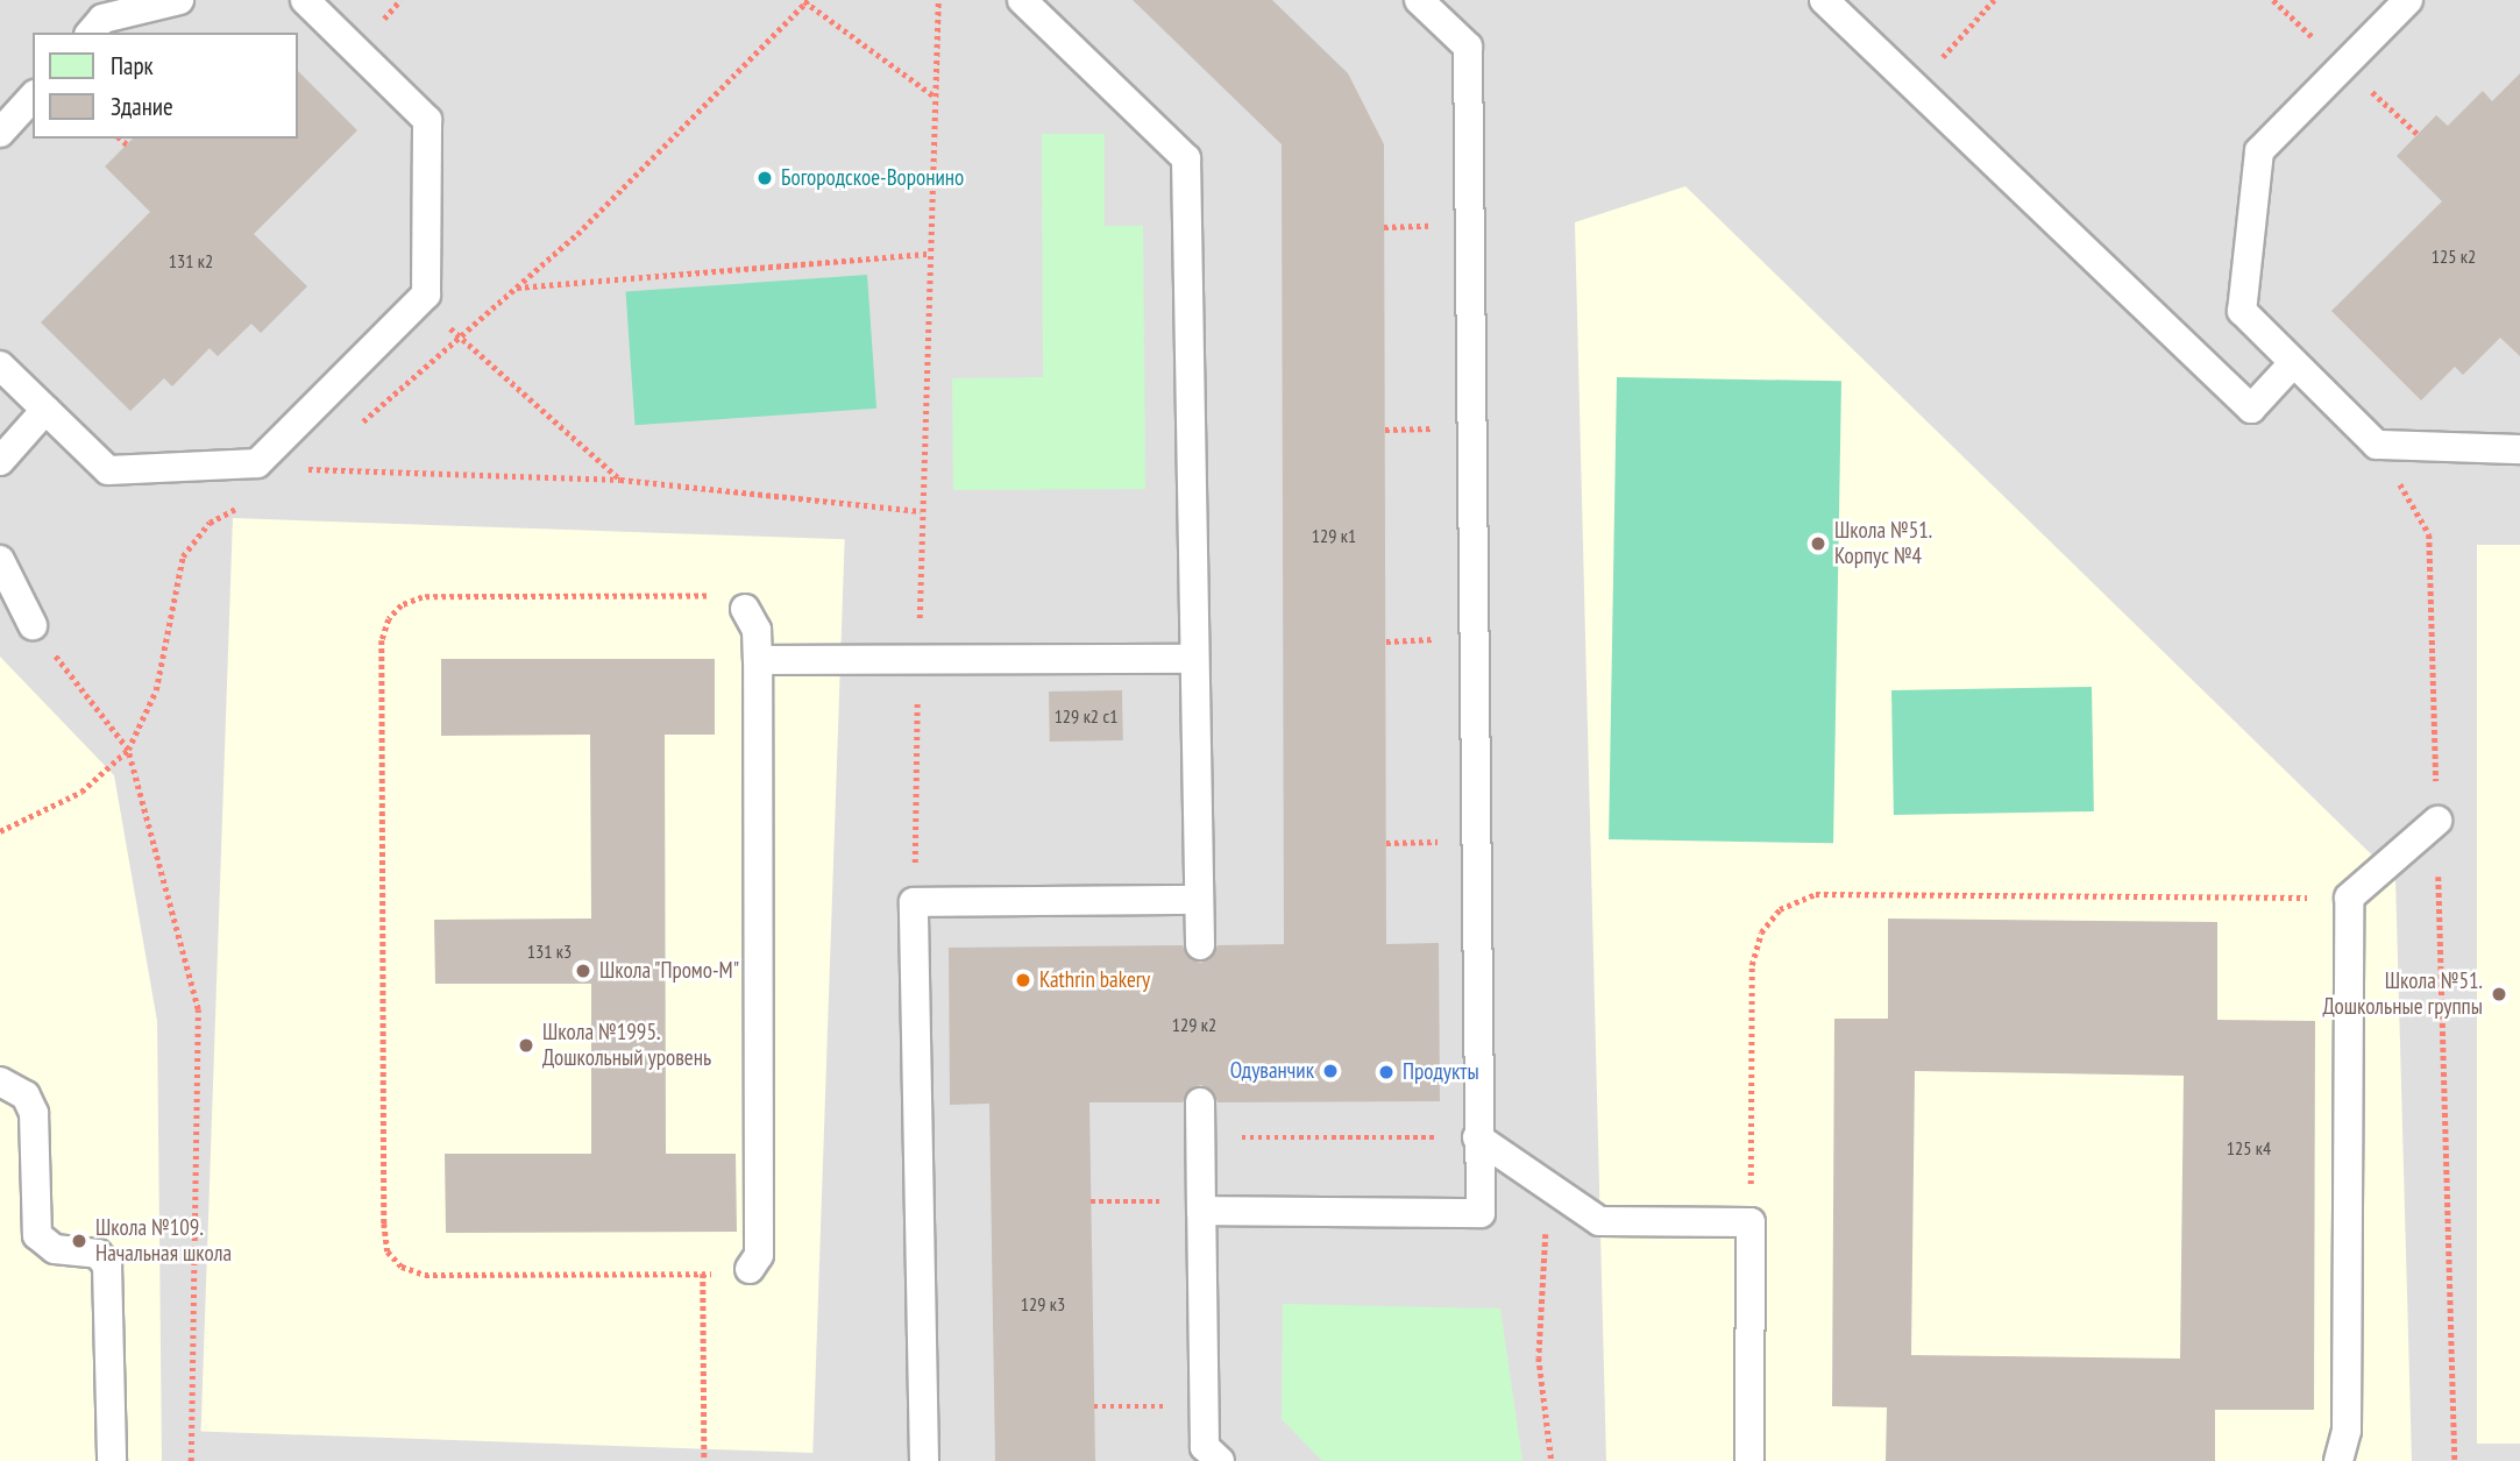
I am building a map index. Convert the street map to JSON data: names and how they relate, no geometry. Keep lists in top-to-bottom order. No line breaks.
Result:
{"places":["Богородское-Воронино","Школа №51. Корпус №4","Школа \"Промо-М\"","Kathrin bakery","Школа №51. Дошкольные группы","Школа №1995. Дошкольный уровень","Одуванчик","Продукты","Школа №109. Начальная школа"],"house_numbers":["125 к2","131 к2","129 к1","129 к2 с1","131 к3","129 к2","125 к4","129 к3"],"legend":["Парк","Здание"]}
